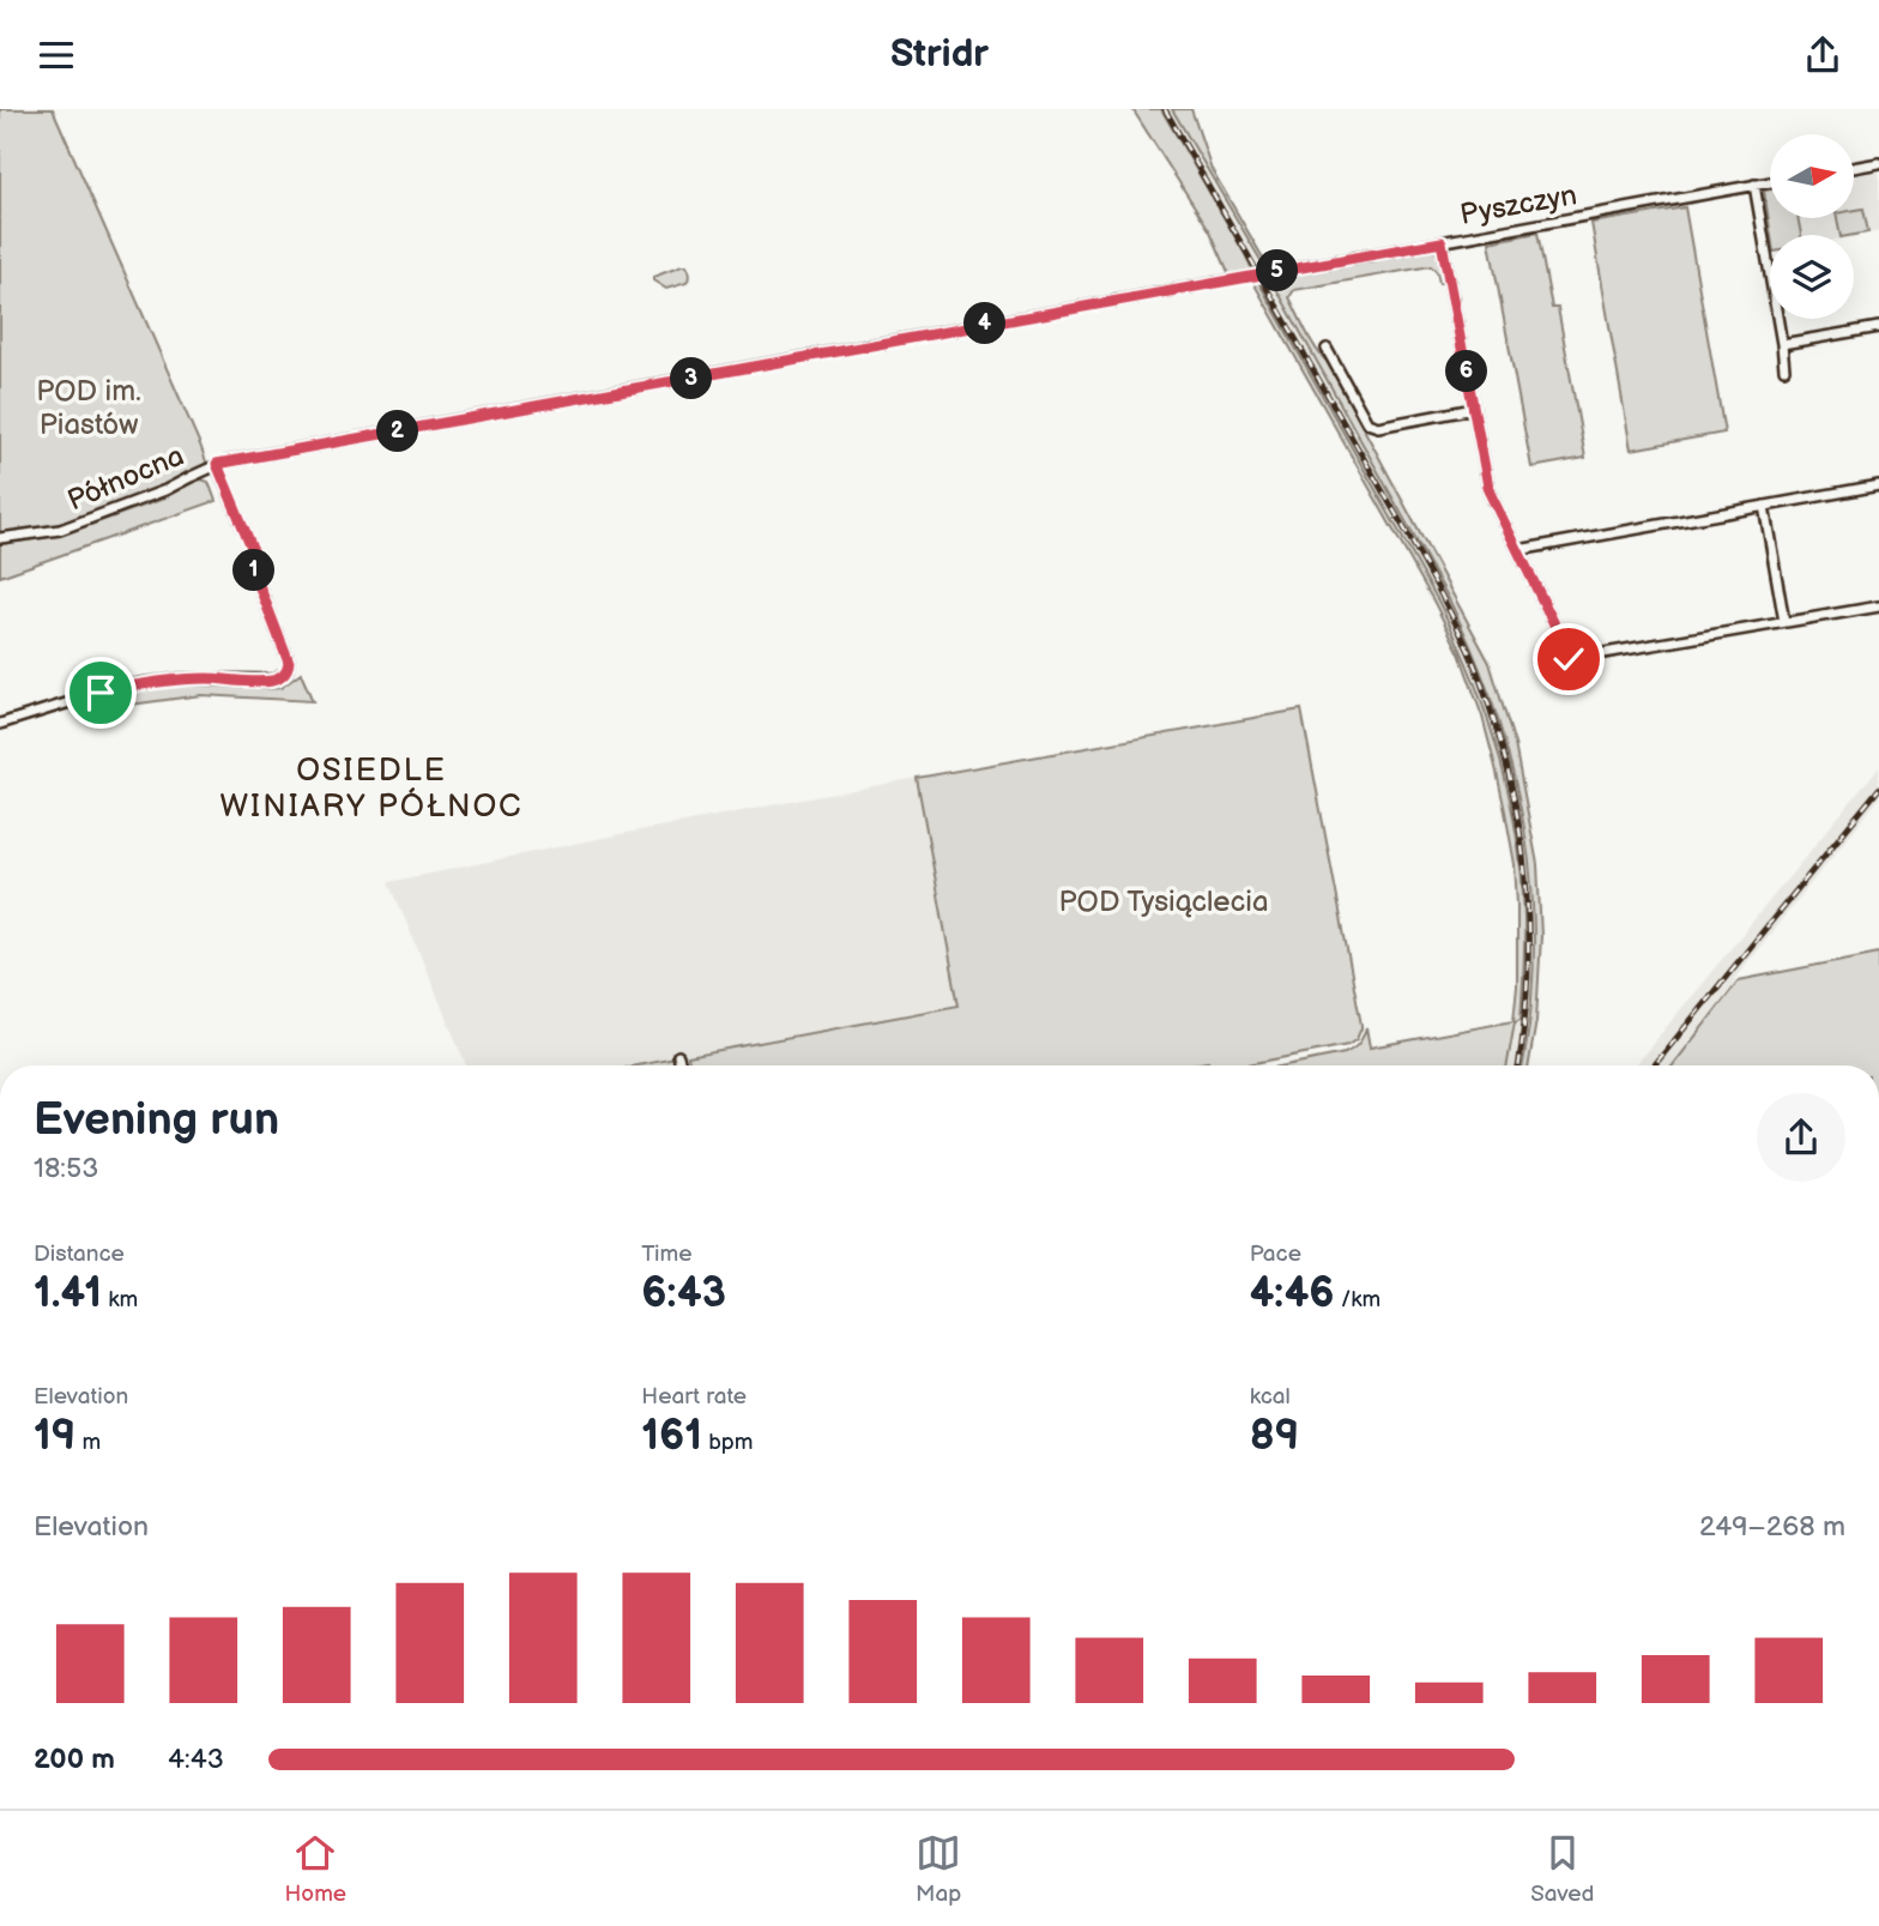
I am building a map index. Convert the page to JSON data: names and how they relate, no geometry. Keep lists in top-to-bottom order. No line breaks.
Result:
{"streets":{"street":["Pyszczyn","Północna"]},"crossings":[["Pyszczyn","Północna"]],"districts":["OSIEDLE WINIARY PÓŁNOC"],"parks":["POD im. Piastów","POD Tysiąclecia"],"north":"right","page":{"header":"Stridr","pins":["5","4","6","3","2","1"],"heading":["Evening run","18:53"],"stats":[["Distance","1.41 km"],["Time","6:43"],["Pace","4:46 /km"],["Elevation","19 m"],["Heart rate","161 bpm"],["kcal","89"]],"chart":["Elevation","249–268 m"],"list":[{"name":"200 m","note":"4:43"}],"tabs":["Home","Map","Saved"]}}
